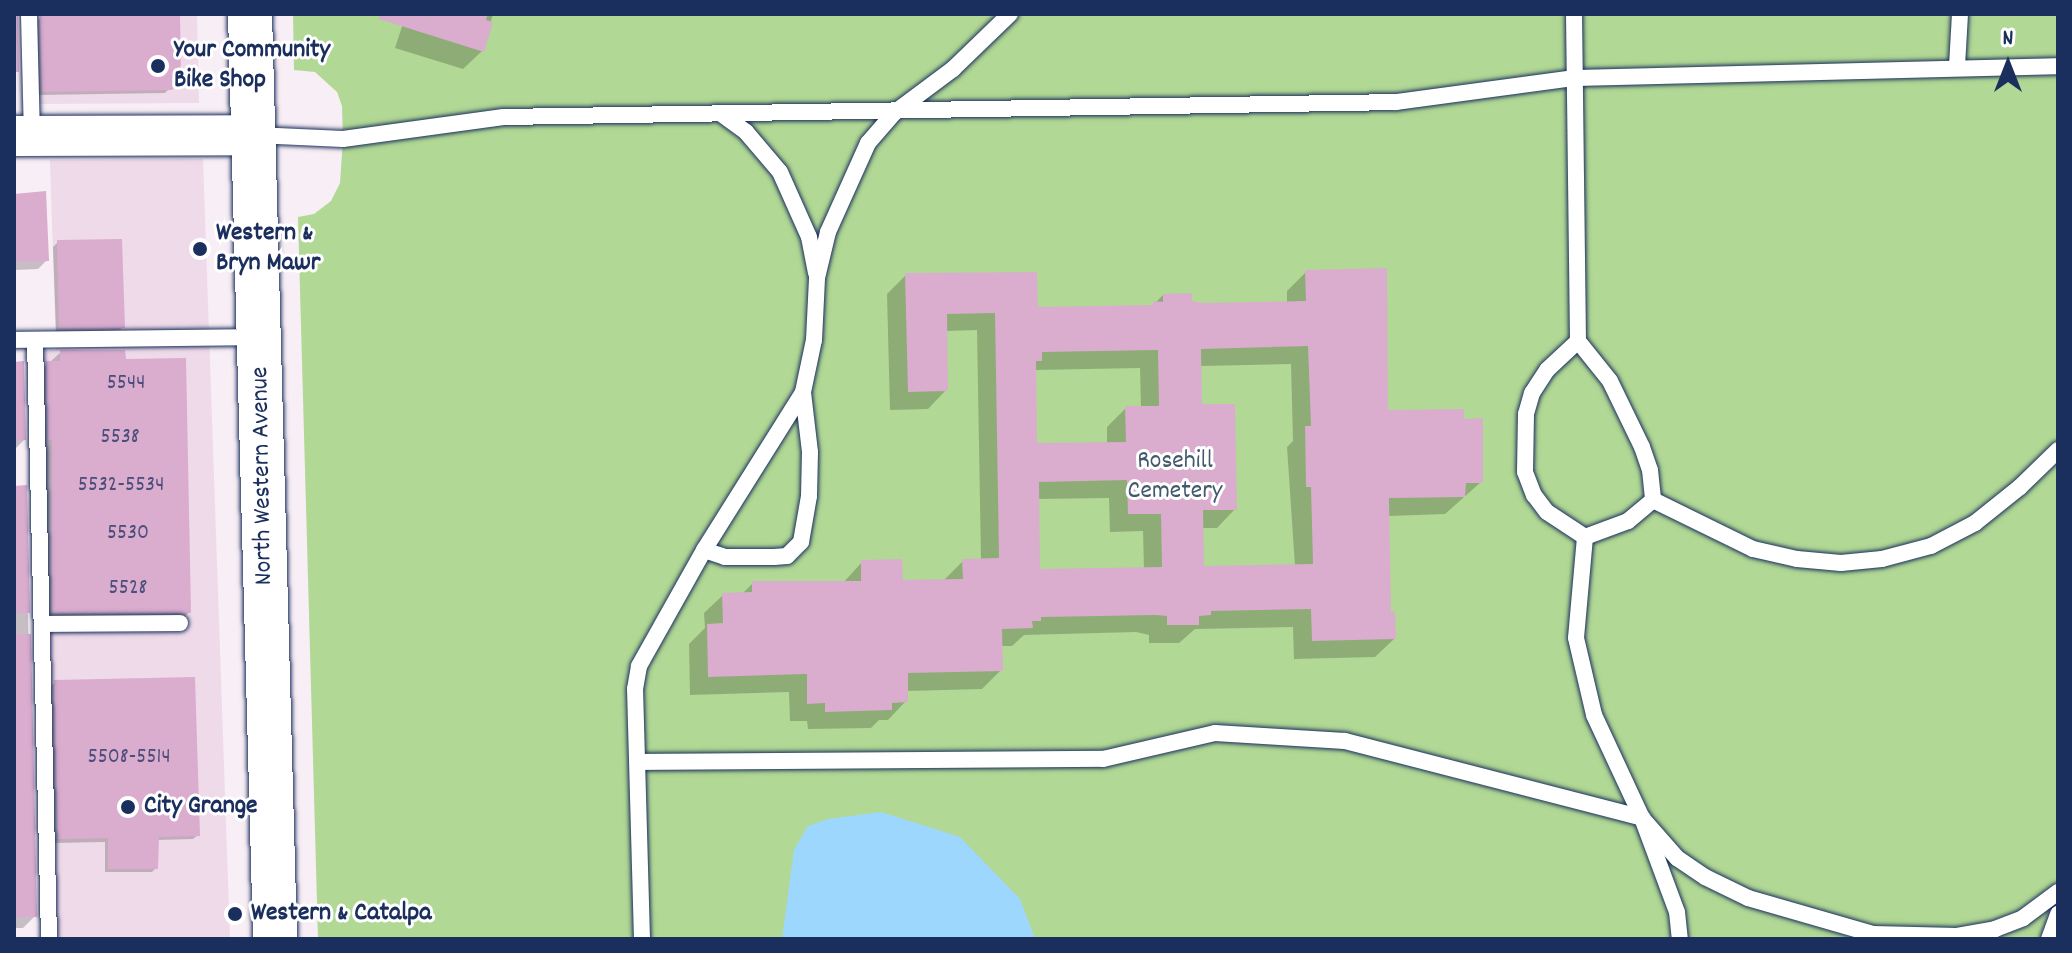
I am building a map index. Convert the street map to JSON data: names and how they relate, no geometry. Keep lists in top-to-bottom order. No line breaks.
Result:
{"streets":{"main road":["North Western Avenue"]},"parks":["Rosehill Cemetery"],"places":["Your Community Bike Shop","Western & Bryn Mawr","City Grange","Western & Catalpa"],"house_numbers":["5544","5538","5532-5534","5530","5528","5508-5514"],"north":"top"}
